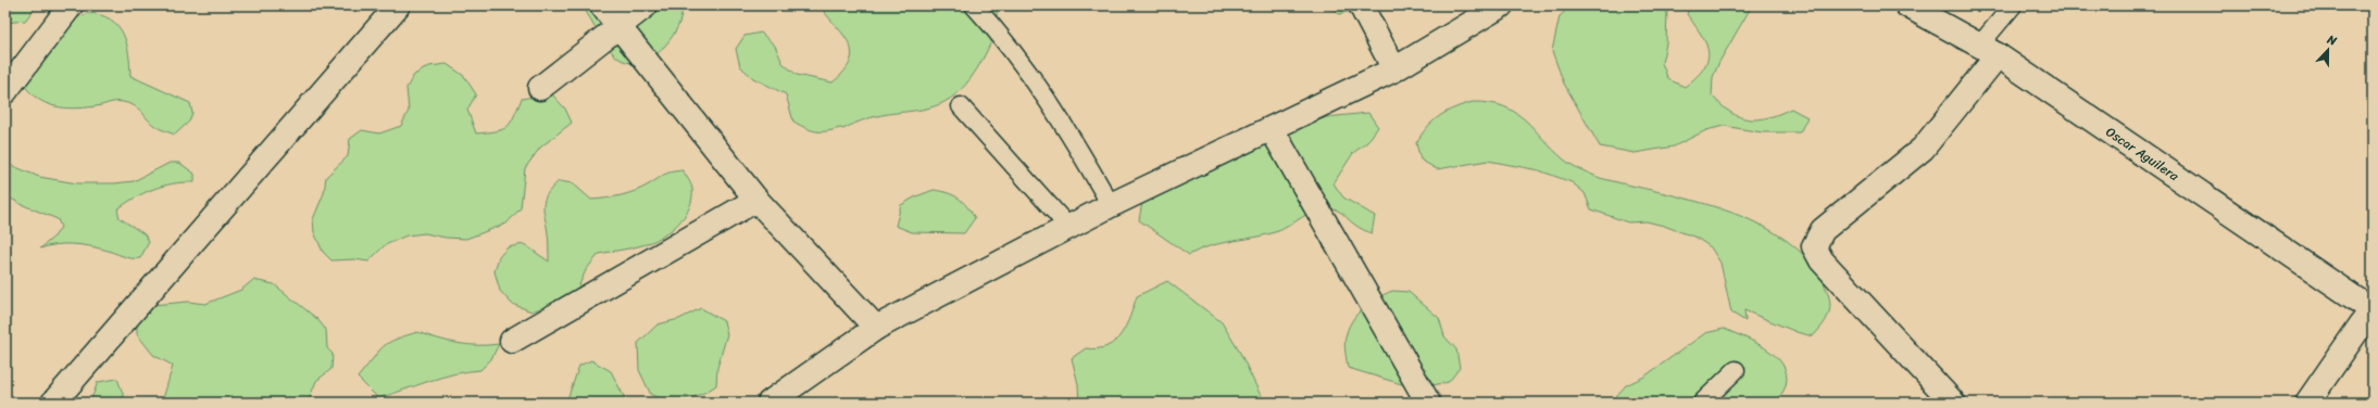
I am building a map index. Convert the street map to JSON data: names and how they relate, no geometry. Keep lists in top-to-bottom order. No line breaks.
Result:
{"streets":{"street":["Oscar Aguilera"]},"north":"top"}
